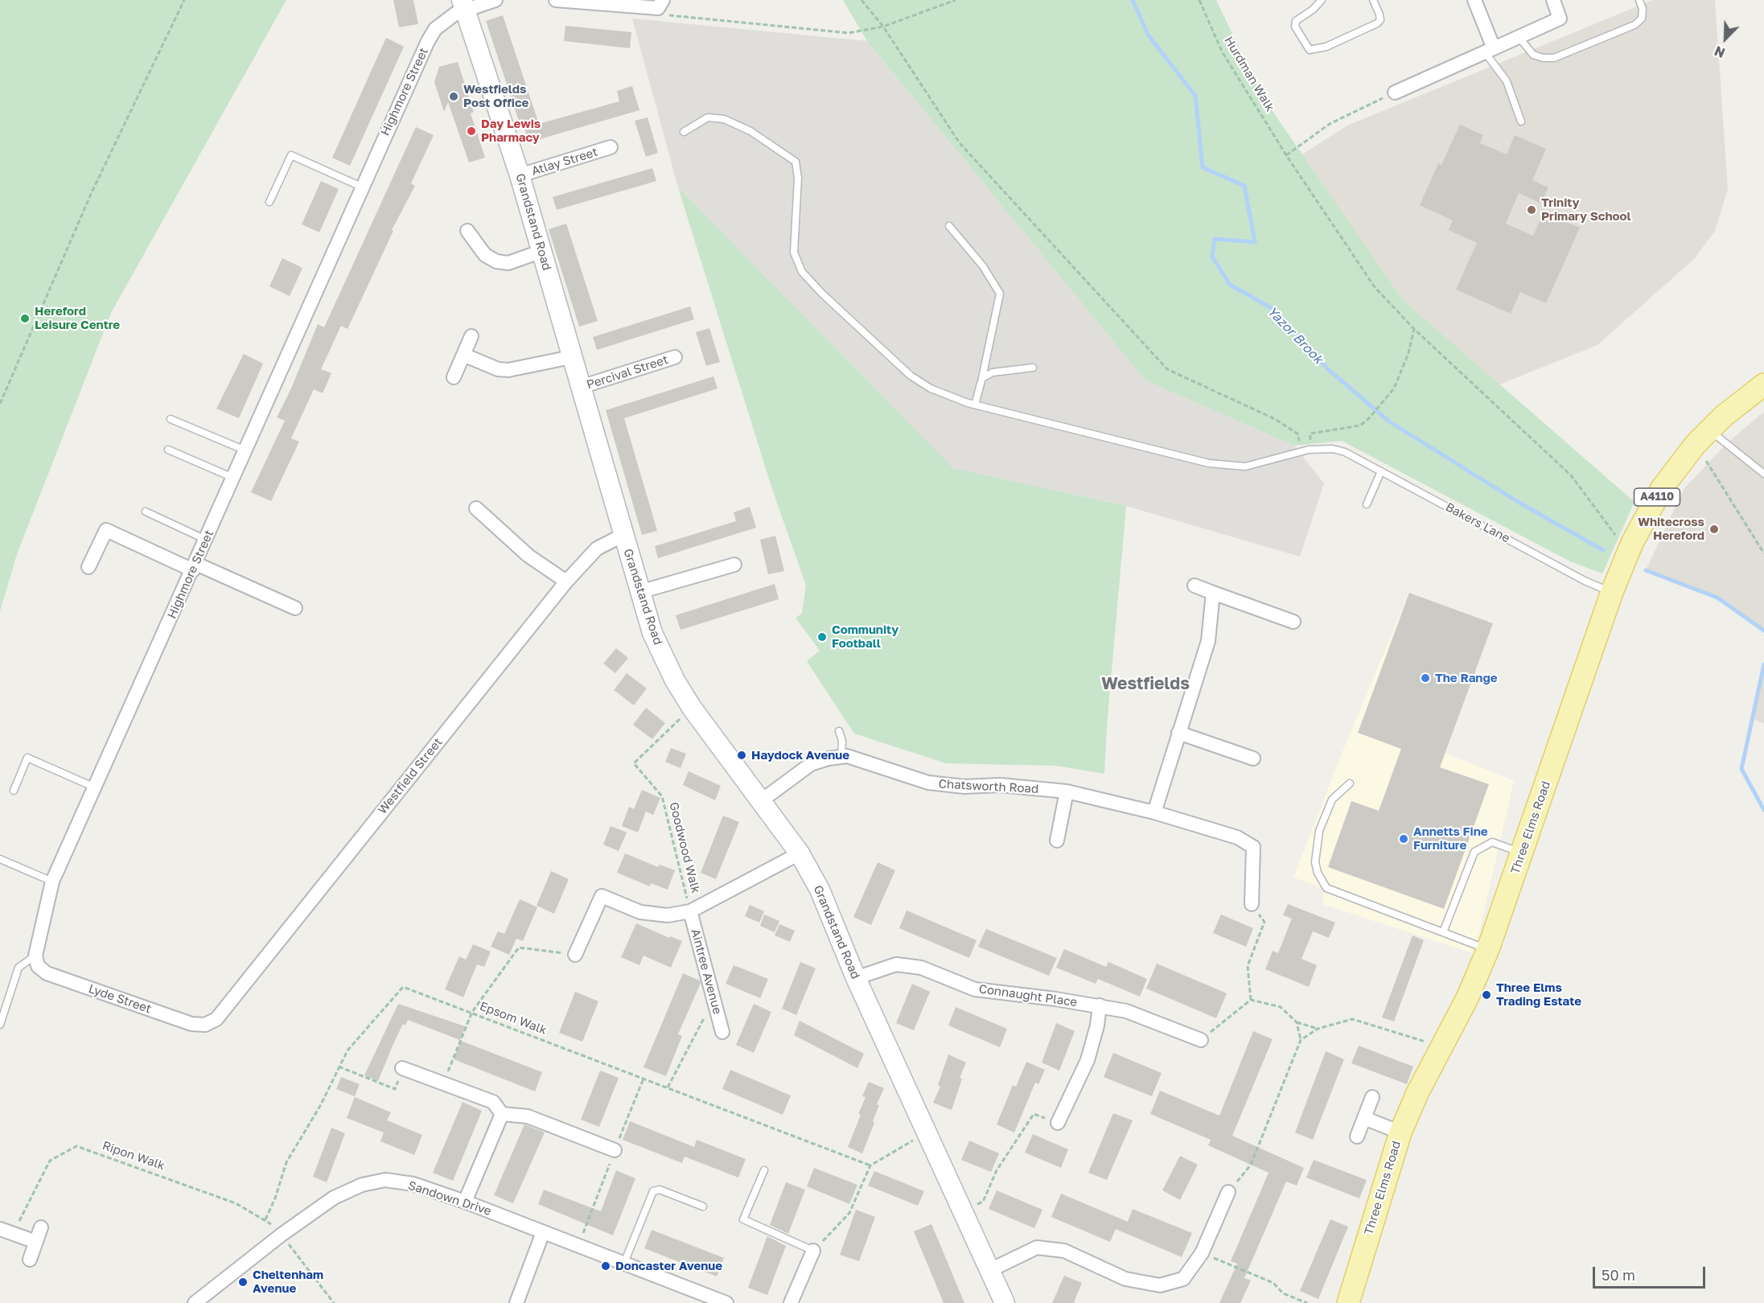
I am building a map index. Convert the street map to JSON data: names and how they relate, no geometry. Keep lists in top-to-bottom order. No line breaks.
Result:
{"streets":{"main road":["A4110","Three Elms Road"],"street":["Highmore Street","Atlay Street","Grandstand Road","Percival Street","Westfield Street","Chatsworth Road","Aintree Avenue","Connaught Place","Lyde Street","Sandown Drive"],"lane":["Bakers Lane"],"path":["Hurdman Walk","Goodwood Walk","Epsom Walk","Ripon Walk"]},"crossings":[["Hurdman Walk","Three Elms Road"],["Highmore Street","Grandstand Road"],["Highmore Street","Lyde Street"],["Atlay Street","Grandstand Road"],["Grandstand Road","Percival Street"],["Grandstand Road","Westfield Street"],["Grandstand Road","Chatsworth Road"],["Grandstand Road","Goodwood Walk"],["Grandstand Road","Connaught Place"],["Bakers Lane","Three Elms Road"],["Westfield Street","Lyde Street"],["Goodwood Walk","Aintree Avenue"],["Epsom Walk","Ripon Walk"],["Ripon Walk","Sandown Drive"]],"districts":["Westfields"],"water":["Yazor Brook"],"places":["Westfields Post Office","Day Lewis Pharmacy","Trinity Primary School","Hereford Leisure Centre","Whitecross Hereford","Community Football","The Range","Haydock Avenue","Annetts Fine Furniture","Three Elms Trading Estate","Doncaster Avenue","Cheltenham Avenue"],"scale_bar":"50 m","north":"bottom left"}
